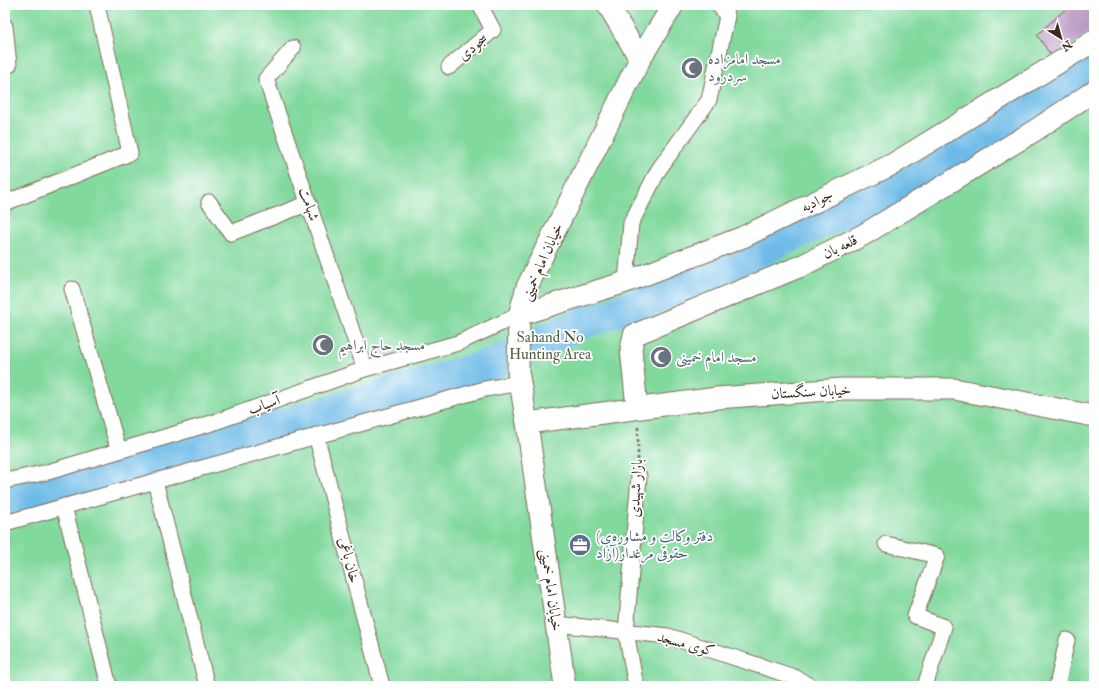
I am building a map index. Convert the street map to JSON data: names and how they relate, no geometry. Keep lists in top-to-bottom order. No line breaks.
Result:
{"streets":{"street":["سجودی","جوادیه","شهامت","قلعه بان","خیابان امام خمینی","خیابان سنگستان","آسیاب","بازار شهیدی","خان باغی","کوی مسجد"]},"crossings":[["جوادیه","خیابان امام خمینی"],["جوادیه","آسیاب"],["شهامت","آسیاب"],["قلعه بان","خیابان سنگستان"],["قلعه بان","بازار شهیدی"],["خیابان امام خمینی","خیابان سنگستان"],["خیابان امام خمینی","آسیاب"],["خیابان امام خمینی","کوی مسجد"],["خیابان سنگستان","بازار شهیدی"],["بازار شهیدی","کوی مسجد"]],"parks":["Sahand No Hunting Area"],"places":{"mosque":["مسجد امامزاده سردرود","مسجد حاج ابراهیم","مسجد امام خمینی"],"office":["(دفتر وکالت و مشاوره‌ی حقوقی مرغدار(آزاد"]},"north":"bottom right"}
